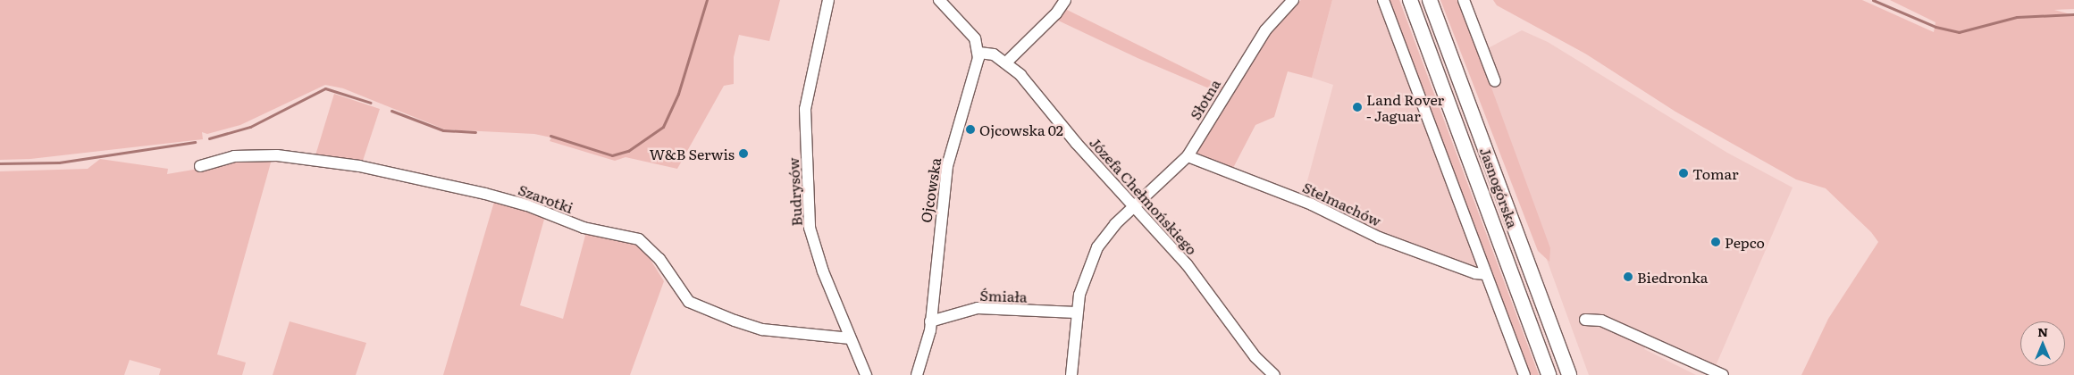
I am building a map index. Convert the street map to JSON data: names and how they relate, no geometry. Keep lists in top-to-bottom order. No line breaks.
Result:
{"streets":{"main road":["Jasnogórska"],"street":["Słotna","Ojcowska","Budrysów","Józefa Chełmońskiego","Szarotki","Stelmachów","Śmiała"]},"crossings":[["Słotna","Józefa Chełmońskiego"],["Słotna","Stelmachów"],["Ojcowska","Józefa Chełmońskiego"],["Ojcowska","Śmiała"],["Budrysów","Szarotki"]],"places":["Land Rover - Jaguar","Ojcowska 02","W&B Serwis","Tomar","Pepco","Biedronka"],"north":"top"}
